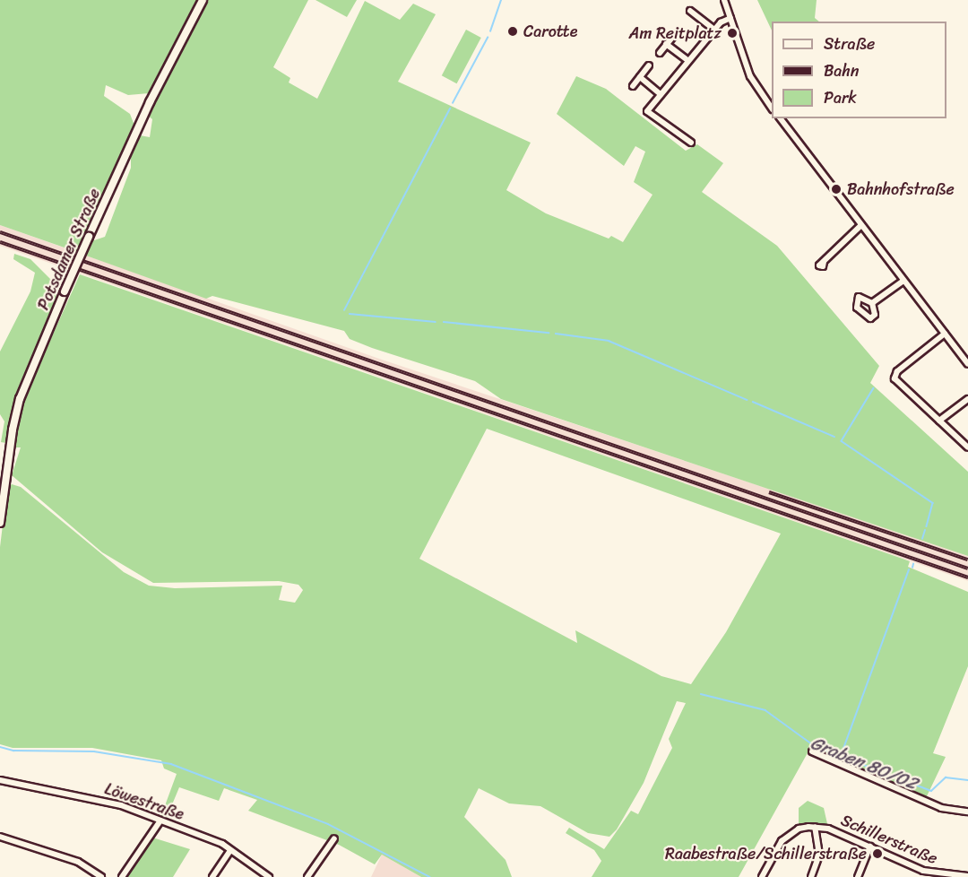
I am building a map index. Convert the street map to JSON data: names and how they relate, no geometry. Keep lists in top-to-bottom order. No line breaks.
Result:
{"streets":{"street":["Potsdamer Straße","Löwestraße","Schillerstraße"]},"water":["Graben 80/02"],"places":["Carotte","Am Reitplatz","Bahnhofstraße","Raabestraße/Schillerstraße"],"legend":["Straße","Bahn","Park"]}
